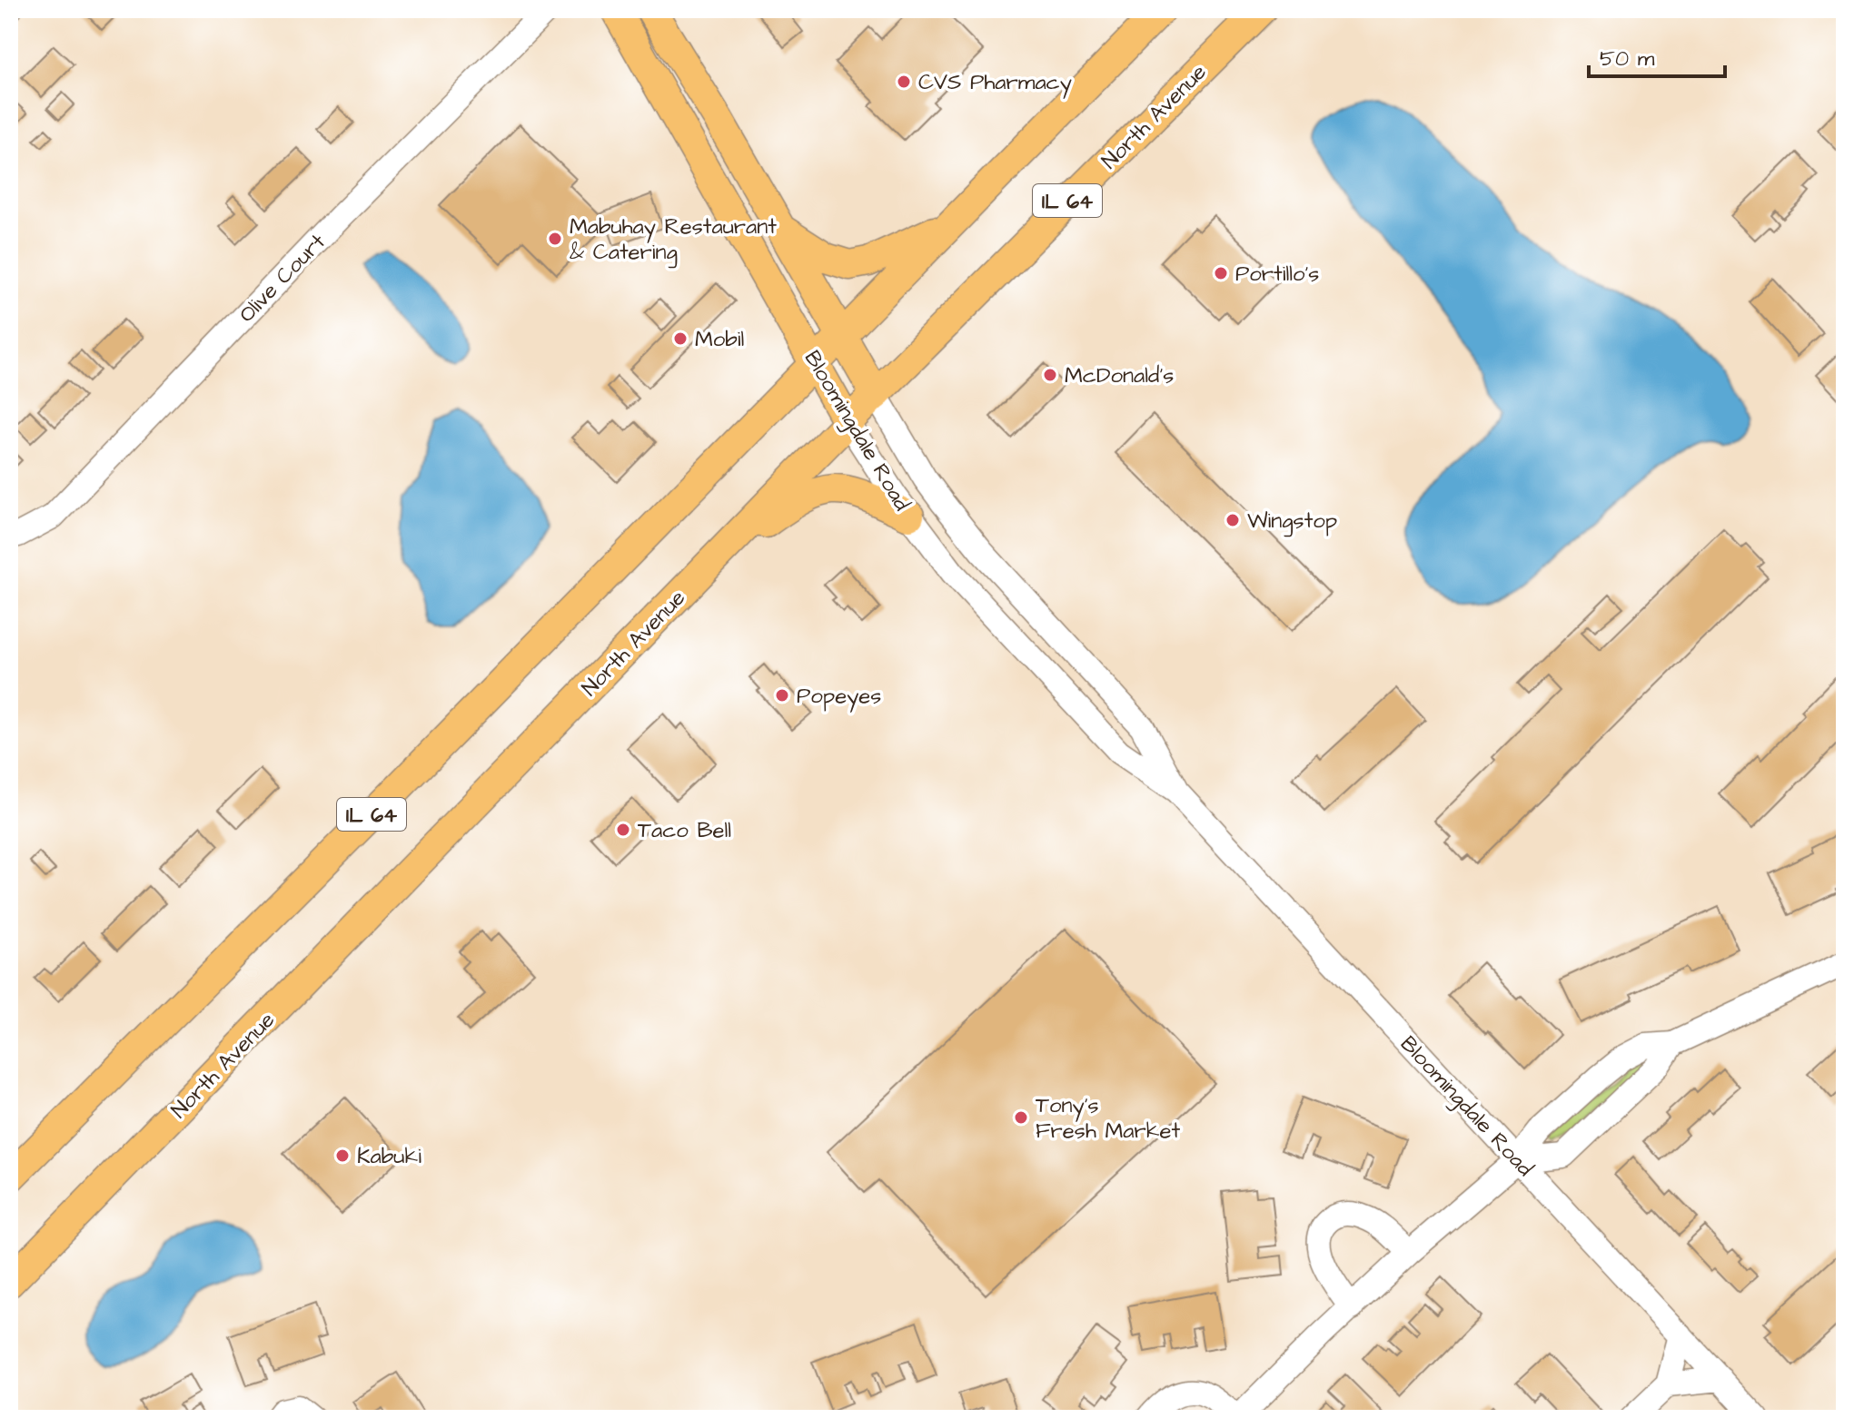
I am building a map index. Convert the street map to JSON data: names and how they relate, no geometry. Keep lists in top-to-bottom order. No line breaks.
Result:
{"streets":{"main road":["North Avenue","IL 64","Bloomingdale Road"],"street":["Olive Court"]},"crossings":[["North Avenue","Bloomingdale Road"],["IL 64","Bloomingdale Road"]],"places":["CVS Pharmacy","Mabuhay Restaurant & Catering","Portillo's","Mobil","McDonald's","Wingstop","Popeyes","Taco Bell","Tony's Fresh Market","Kabuki"],"scale_bar":"50 m"}
